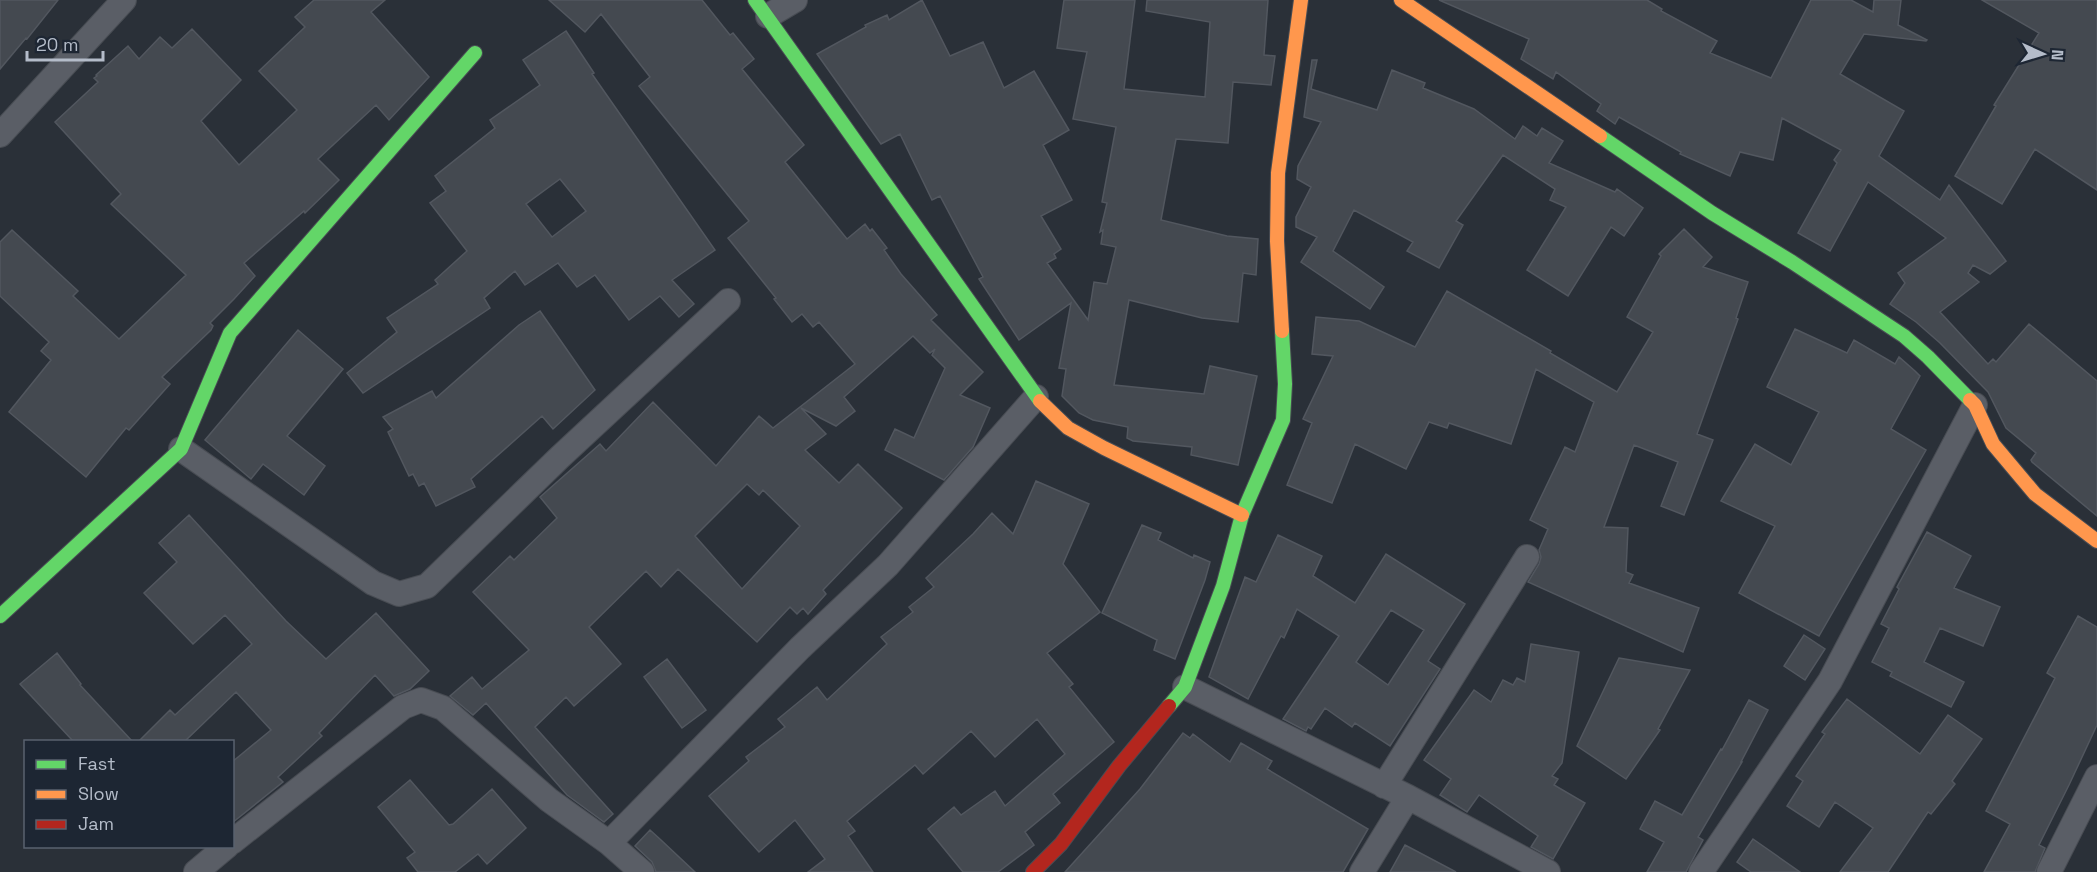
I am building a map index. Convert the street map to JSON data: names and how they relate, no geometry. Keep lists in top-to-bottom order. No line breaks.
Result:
{"legend":["Fast","Slow","Jam"],"scale_bar":"20 m","north":"right"}
